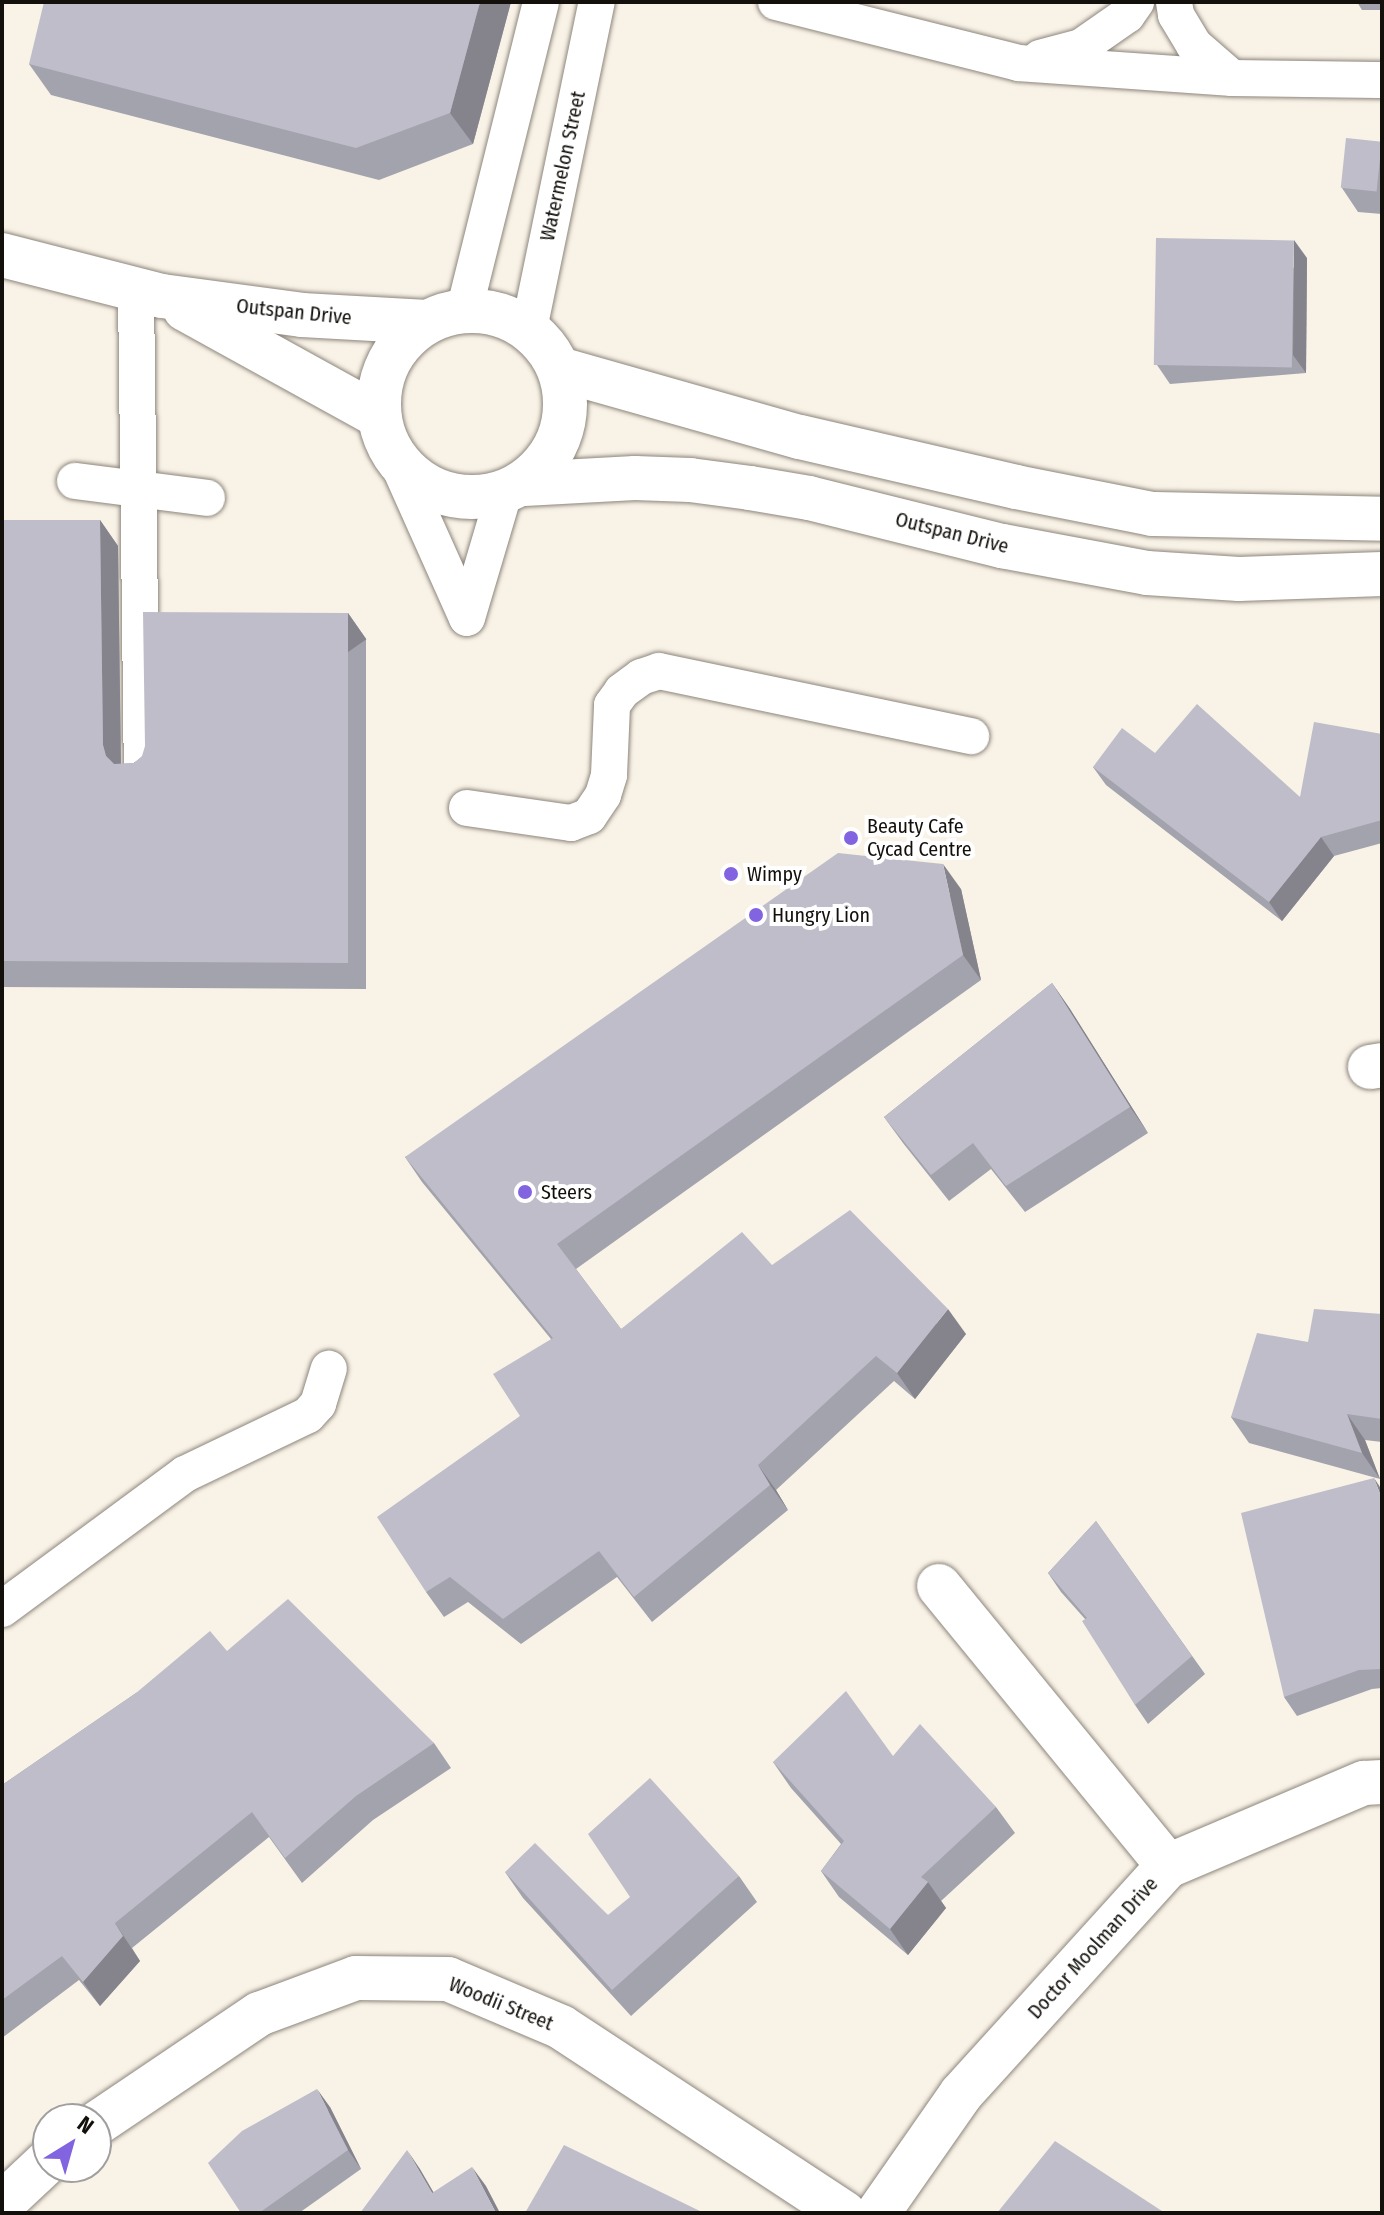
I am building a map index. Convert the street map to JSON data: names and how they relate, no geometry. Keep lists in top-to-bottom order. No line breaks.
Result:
{"streets":{"street":["Outspan Drive","Doctor Moolman Drive","Woodii Street"],"lane":["Watermelon Street"]},"crossings":[["Watermelon Street","Outspan Drive"]],"places":["Beauty Cafe Cycad Centre","Wimpy","Hungry Lion","Steers"],"north":"top right"}
